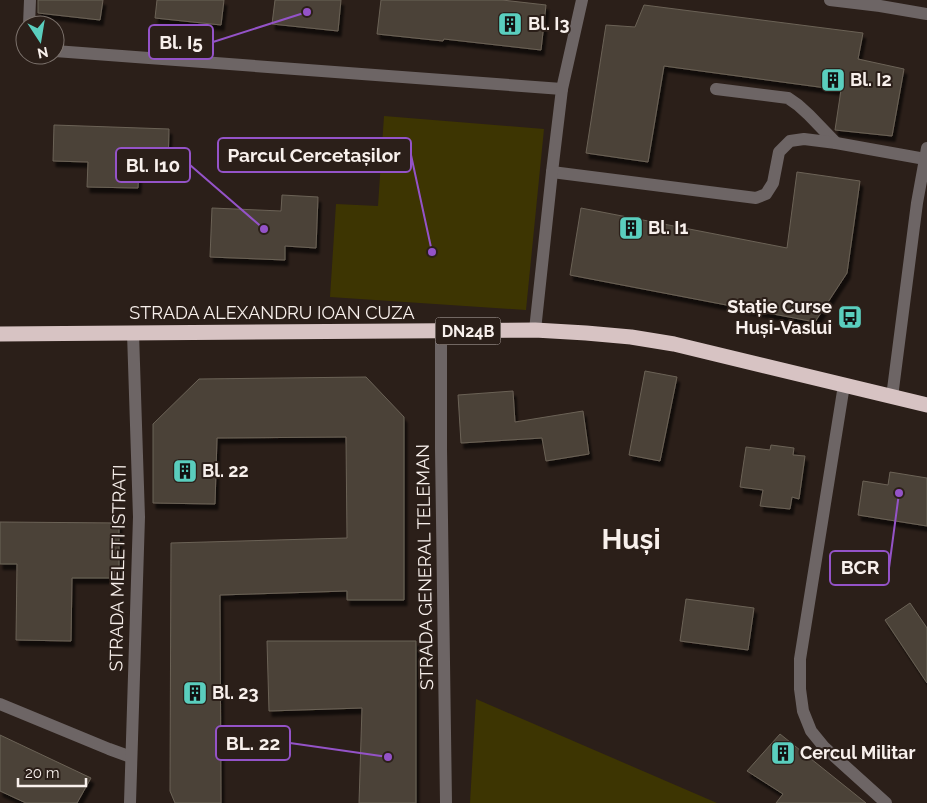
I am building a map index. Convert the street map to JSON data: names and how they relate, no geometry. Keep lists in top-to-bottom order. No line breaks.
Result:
{"streets":{"highway":["STRADA ALEXANDRU IOAN CUZA","DN24B"],"street":["STRADA GENERAL TELEMAN","STRADA MELETI ISTRATI"]},"crossings":[["STRADA ALEXANDRU IOAN CUZA","STRADA GENERAL TELEMAN"],["STRADA ALEXANDRU IOAN CUZA","STRADA MELETI ISTRATI"]],"districts":["Huși"],"places":{"other":["Bl. I5","Bl. I10","Parcul Cercetașilor","BCR","BL. 22"],"building":["Bl. I3","Bl. I2","Bl. I1","Bl. 22","Bl. 23","Cercul Militar"],"bus stop":["Stație Curse Huși-Vaslui"]},"scale_bar":"20 m","north":"bottom"}
